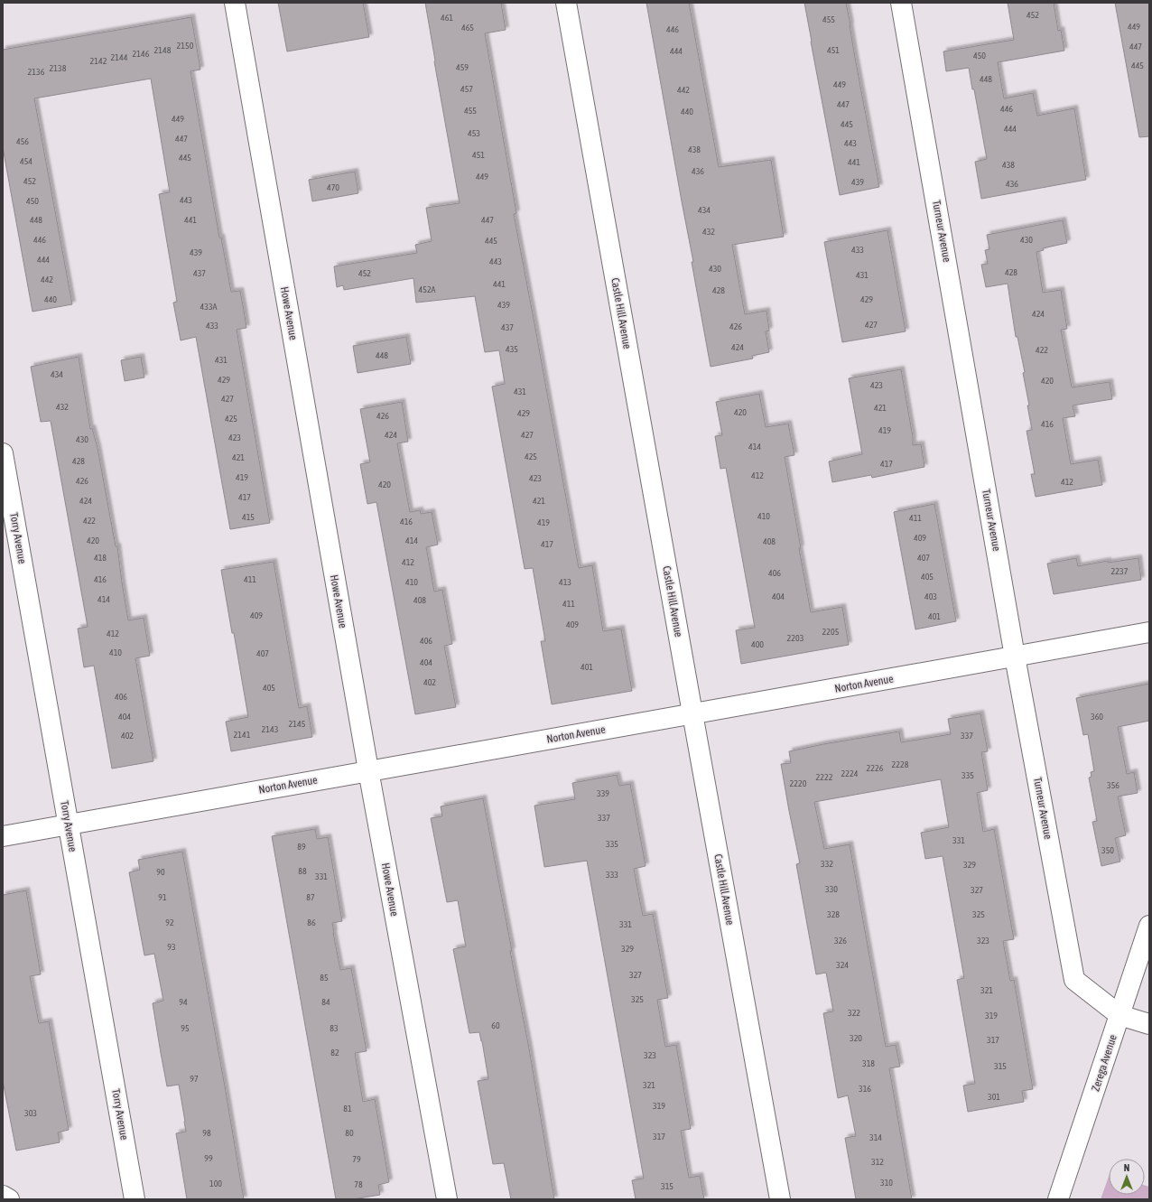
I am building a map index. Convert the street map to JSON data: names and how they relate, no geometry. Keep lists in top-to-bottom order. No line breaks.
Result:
{"streets":{"street":["Turneur Avenue","Howe Avenue","Castle Hill Avenue","Torry Avenue","Norton Avenue","Zerega Avenue"]},"crossings":[["Turneur Avenue","Norton Avenue"],["Turneur Avenue","Zerega Avenue"],["Howe Avenue","Norton Avenue"],["Castle Hill Avenue","Norton Avenue"],["Torry Avenue","Norton Avenue"]],"house_numbers":["452","461","455","449","465","446","2150","447","2148","451","444","2146","450","2144","2142","445","459","2138","2136","448","449","457","442","447","446","455","440","449","445","444","453","447","456","443","438","451","445","454","441","438","436","449","452","439","436","470","443","450","434","448","441","447","432","446","430","445","433","439","444","443","430","428","437","452","431","442","441","452A","428","440","429","439","433A","424","427","433","426","437","424","435","422","448","431","434","429","420","423","431","427","432","421","420","429","426","425","416","419","424","427","423","430","414","425","421","428","417","412","419","423","426","412","420","417","424","421","410","415","411","422","416","419","409","420","414","408","417","418","407","412","2237","406","405","416","411","410","413","404","403","414","408","411","409","401","409","2205","412","2203","406","400","410","407","404","401","402","405","406","404","360","2145","2143","2141","402","337","2228","2226","2224","335","2222","2220","356","339","337","331","335","89","350","332","329","88","90","333","331","330","327","91","87","328","325","92","86","331","326","323","93","329","324","327","85","321","325","94","84","322","319","60","95","83","320","317","82","323","318","315","97","321","316","301","319","81","303","98","80","317","314","99","79","312","310","100","78","315"],"north":"top"}
